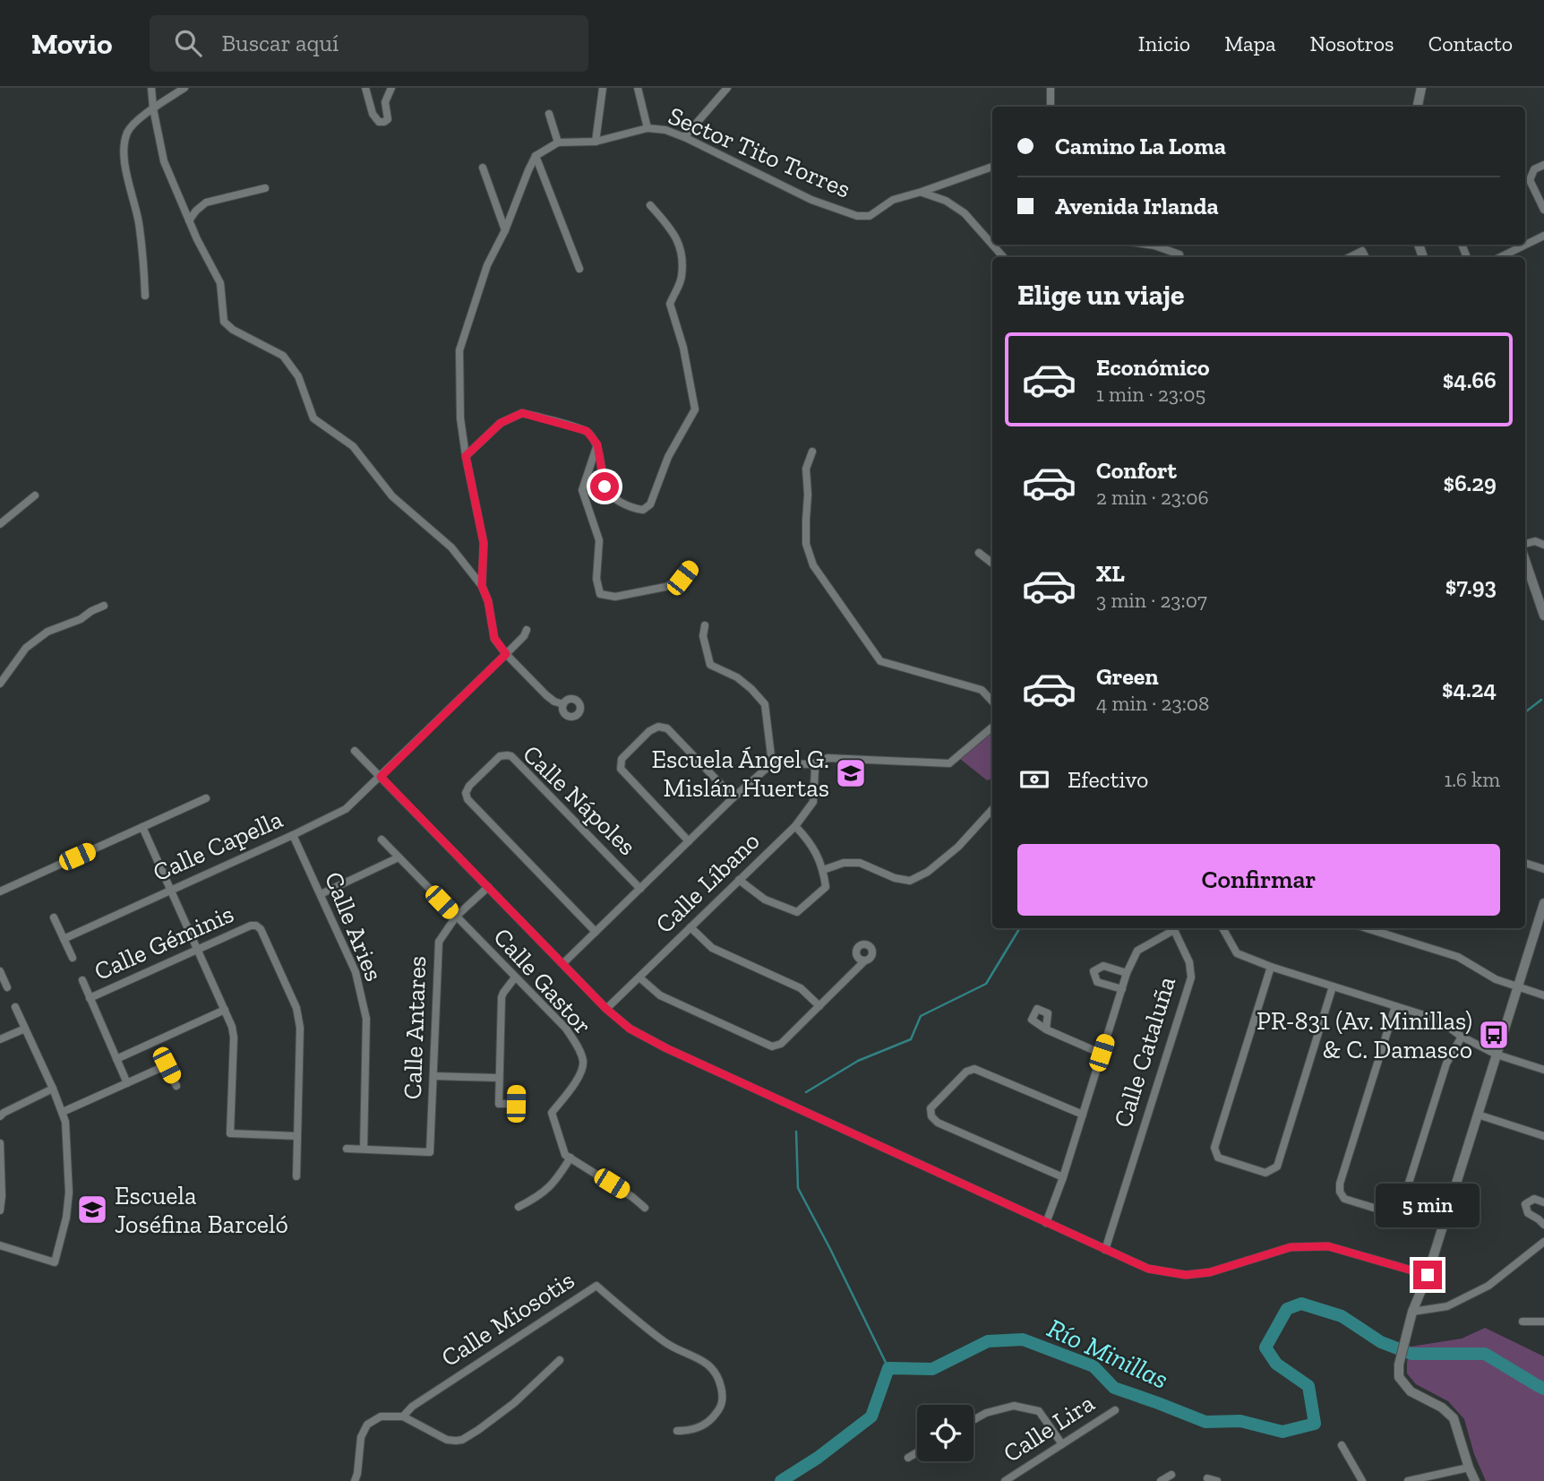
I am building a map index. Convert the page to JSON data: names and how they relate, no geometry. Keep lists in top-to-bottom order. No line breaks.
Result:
{"streets":{"street":["Sector Tito Torres","Calle Nápoles","Calle Capella","Calle Líbano","Calle Aries","Calle Géminis","Calle Gastor","Calle Antares","Calle Cataluña","Calle Miosotis","Calle Lira"]},"crossings":[["Calle Nápoles","Calle Líbano"],["Calle Capella","Calle Aries"],["Calle Aries","Calle Antares"],["Calle Gastor","Calle Antares"]],"water":["Río Minillas"],"places":{"school or university":["Escuela Ángel G. Mislán Huertas","Escuela Joséfina Barceló"],"bus stop":["PR-831 (Av. Minillas) & C. Damasco"]},"page":{"header":"Movio","search":"Buscar aquí","nav":["Inicio","Mapa","Nosotros","Contacto"],"banner":["Camino La Loma","Avenida Irlanda"],"heading":"Elige un viaje","list":[{"name":"Económico","note":"1 min · 23:05","value":"$4.66"},{"name":"Confort","note":"2 min · 23:06","value":"$6.29"},{"name":"XL","note":"3 min · 23:07","value":"$7.93"},{"name":"Green","note":"4 min · 23:08","value":"$4.24"}],"pay":["Efectivo","1.6 km"],"buttons":"Confirmar","bubble":"5 min"}}
